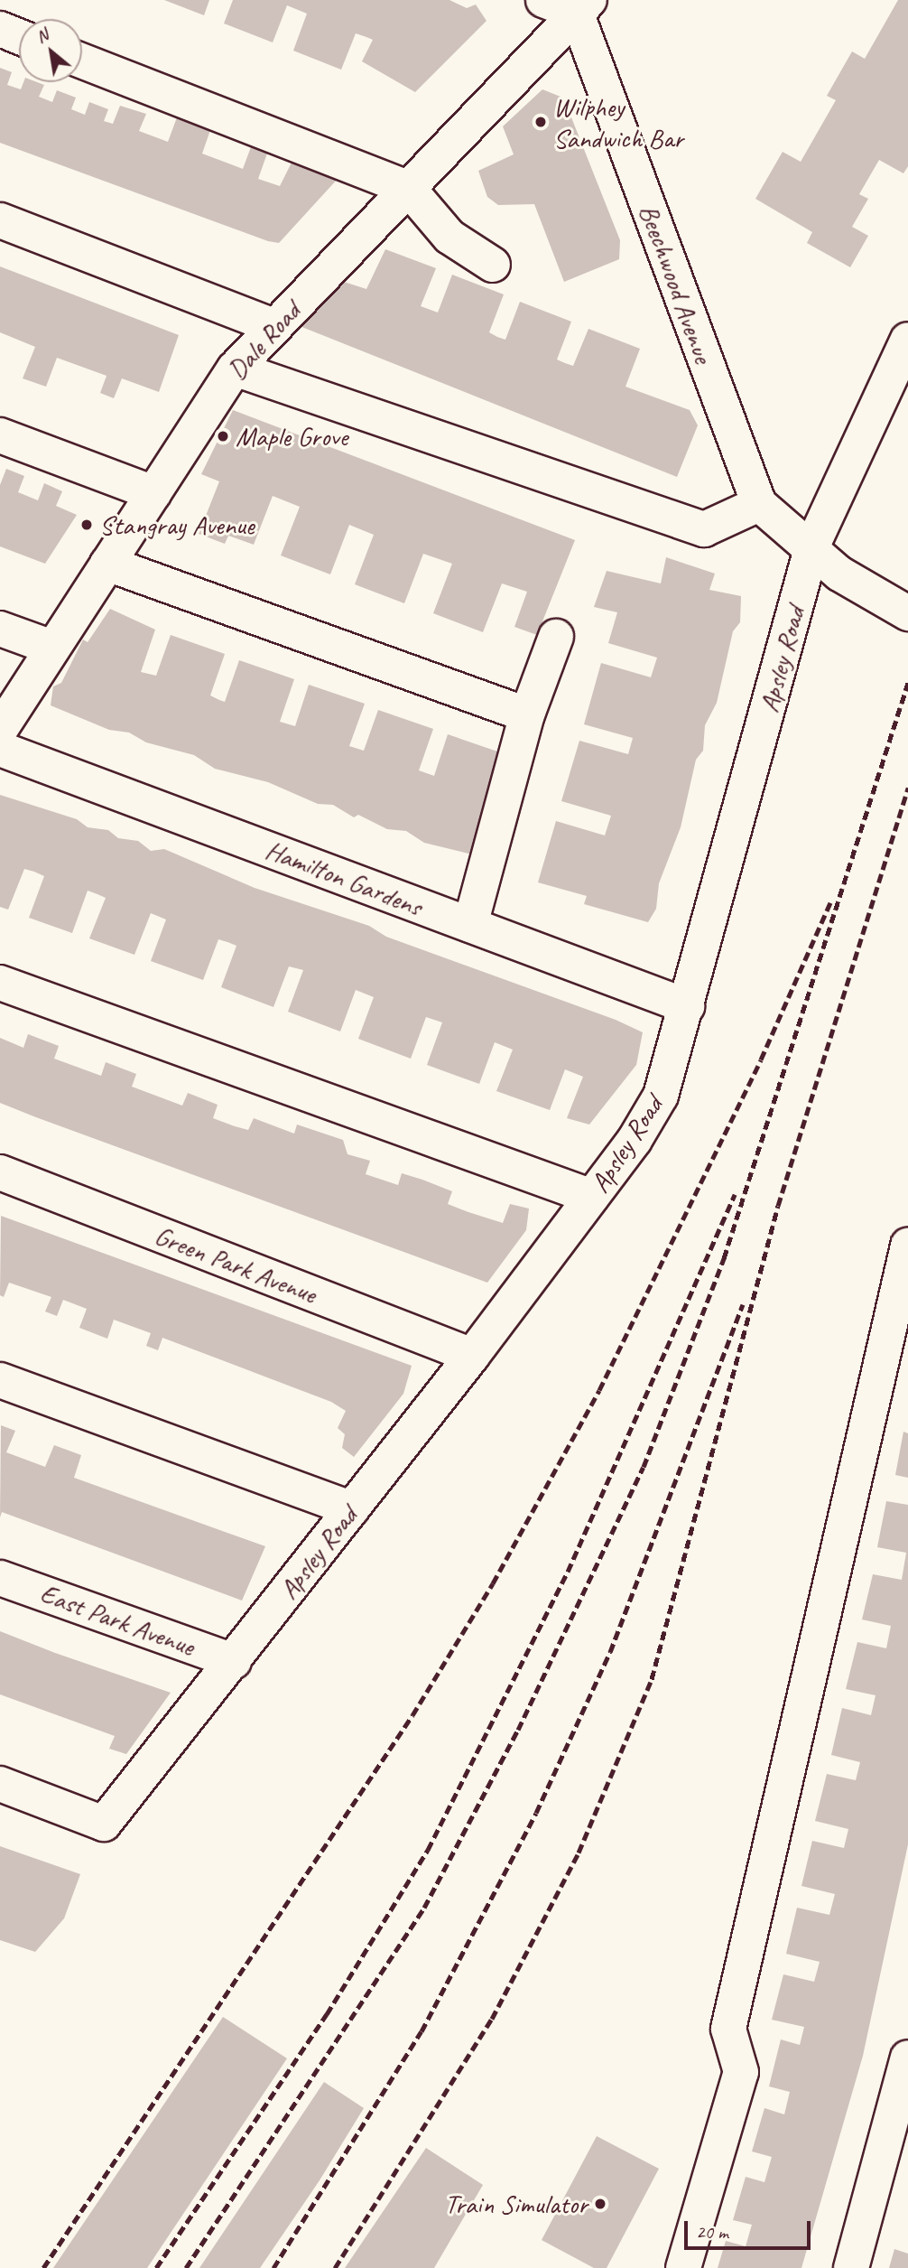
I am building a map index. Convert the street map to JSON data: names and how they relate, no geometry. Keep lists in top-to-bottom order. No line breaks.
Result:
{"streets":{"street":["Beechwood Avenue","Dale Road","Apsley Road","Hamilton Gardens","Green Park Avenue","East Park Avenue"]},"crossings":[["Beechwood Avenue","Dale Road"],["Apsley Road","Hamilton Gardens"],["Apsley Road","Green Park Avenue"],["Apsley Road","East Park Avenue"]],"places":["Wilphey Sandwich Bar","Maple Grove","Stangray Avenue","Train Simulator"],"scale_bar":"20 m","north":"top left"}
